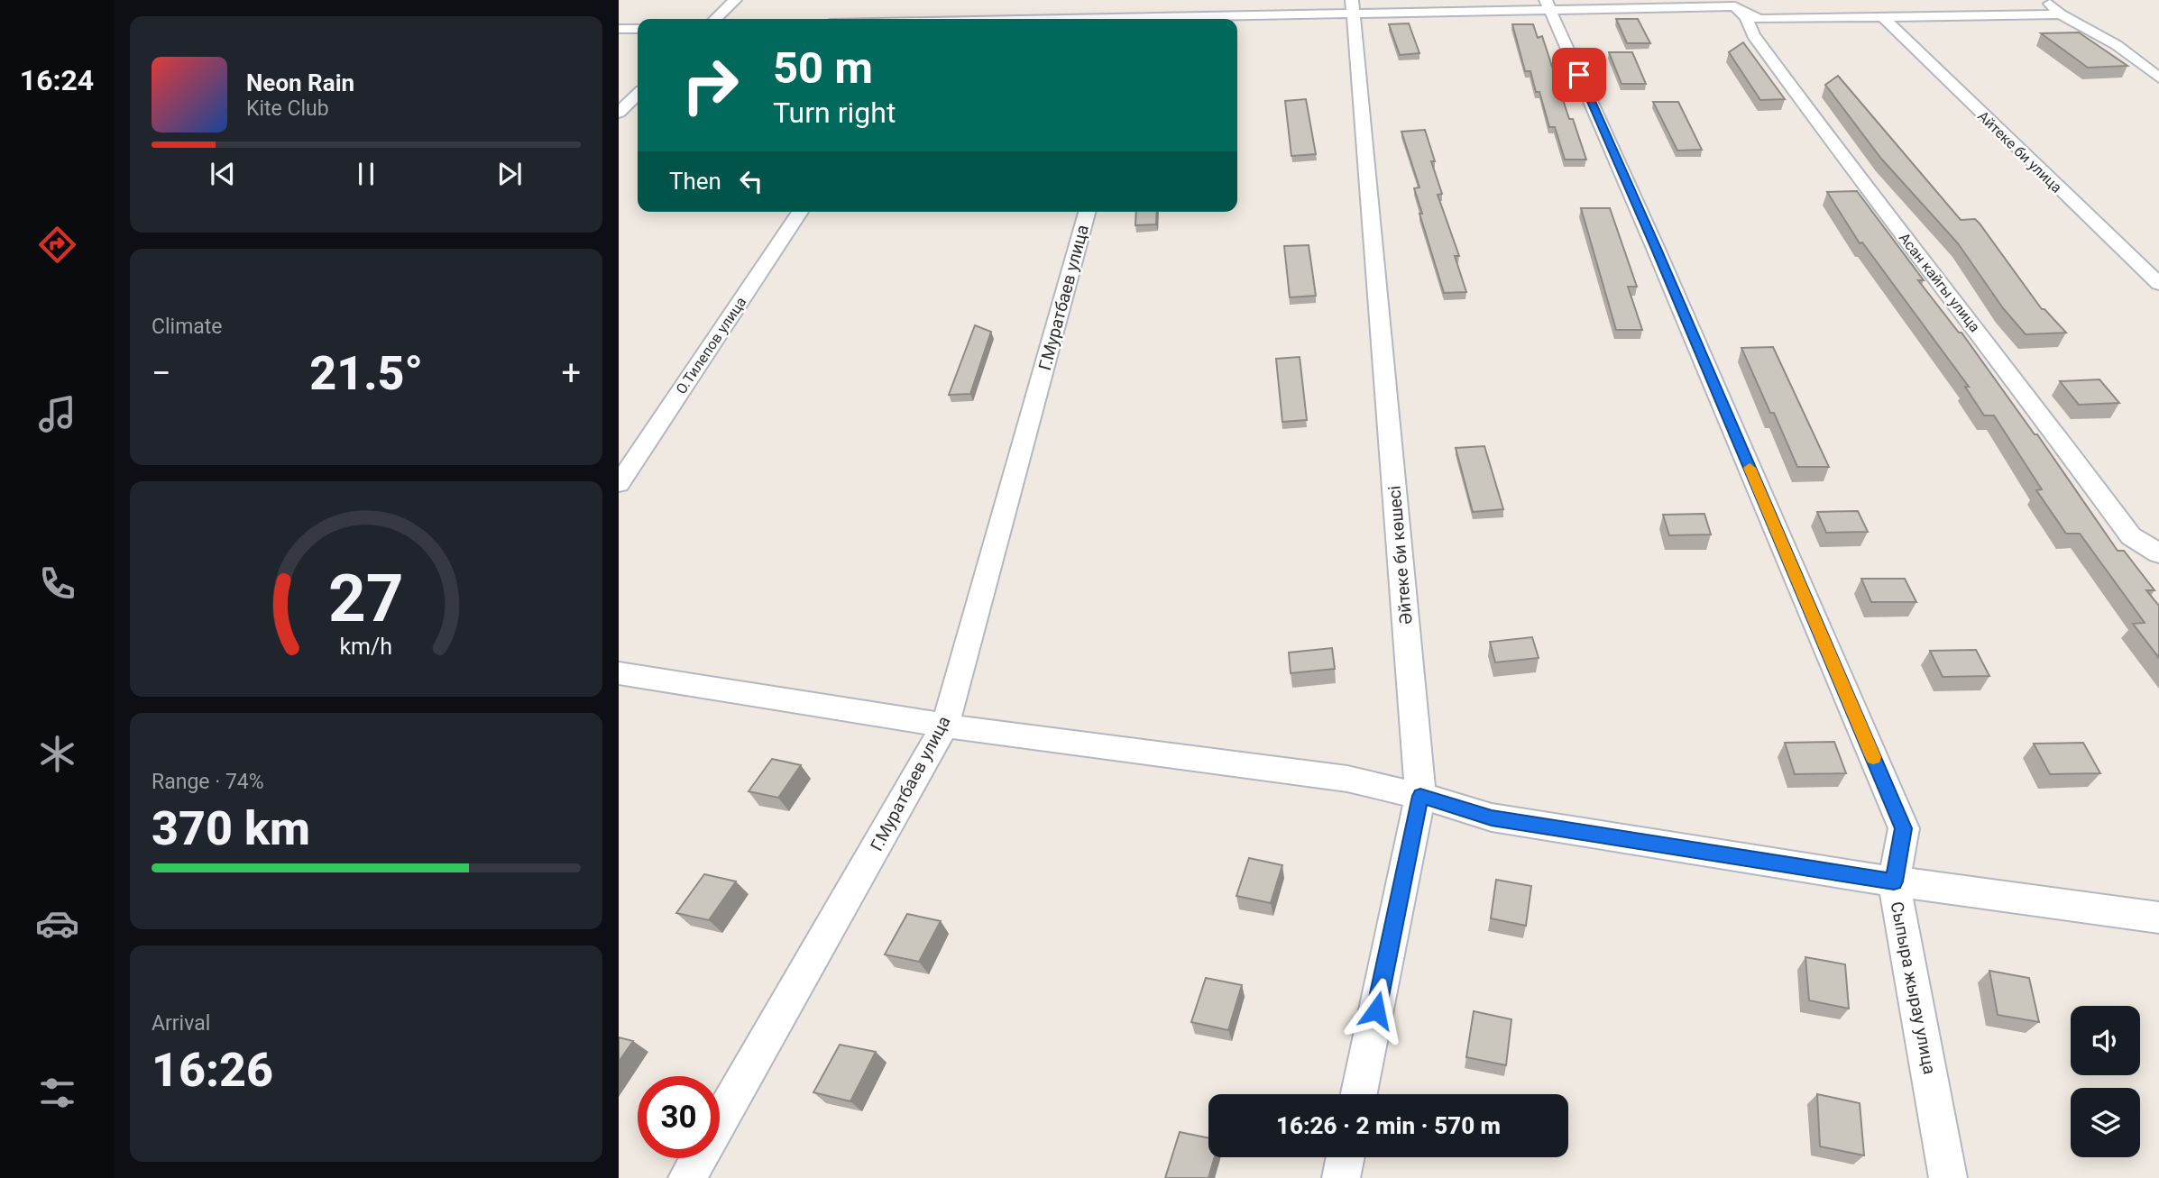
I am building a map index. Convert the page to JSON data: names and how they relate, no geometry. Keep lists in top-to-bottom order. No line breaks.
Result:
{"streets":{"street":["Айтеке би улица","Асан кайгы улица","Г.Муратбаев улица","О.Тилепов улица","Әйтеке би көшесі","Сыпыра жырау улица"]},"page":{"tabs":"16:24","turn":["50 m","Turn right"],"song":["Neon Rain","Kite Club"],"then":"Then","tile":["Climate",["Range · 74%","370 km"],["Arrival","16:26"]],"heat":["−","21.5°","+"],"limit":"30","trip":"16:26 · 2 min · 570 m","gauge":["27","km/h"]}}
